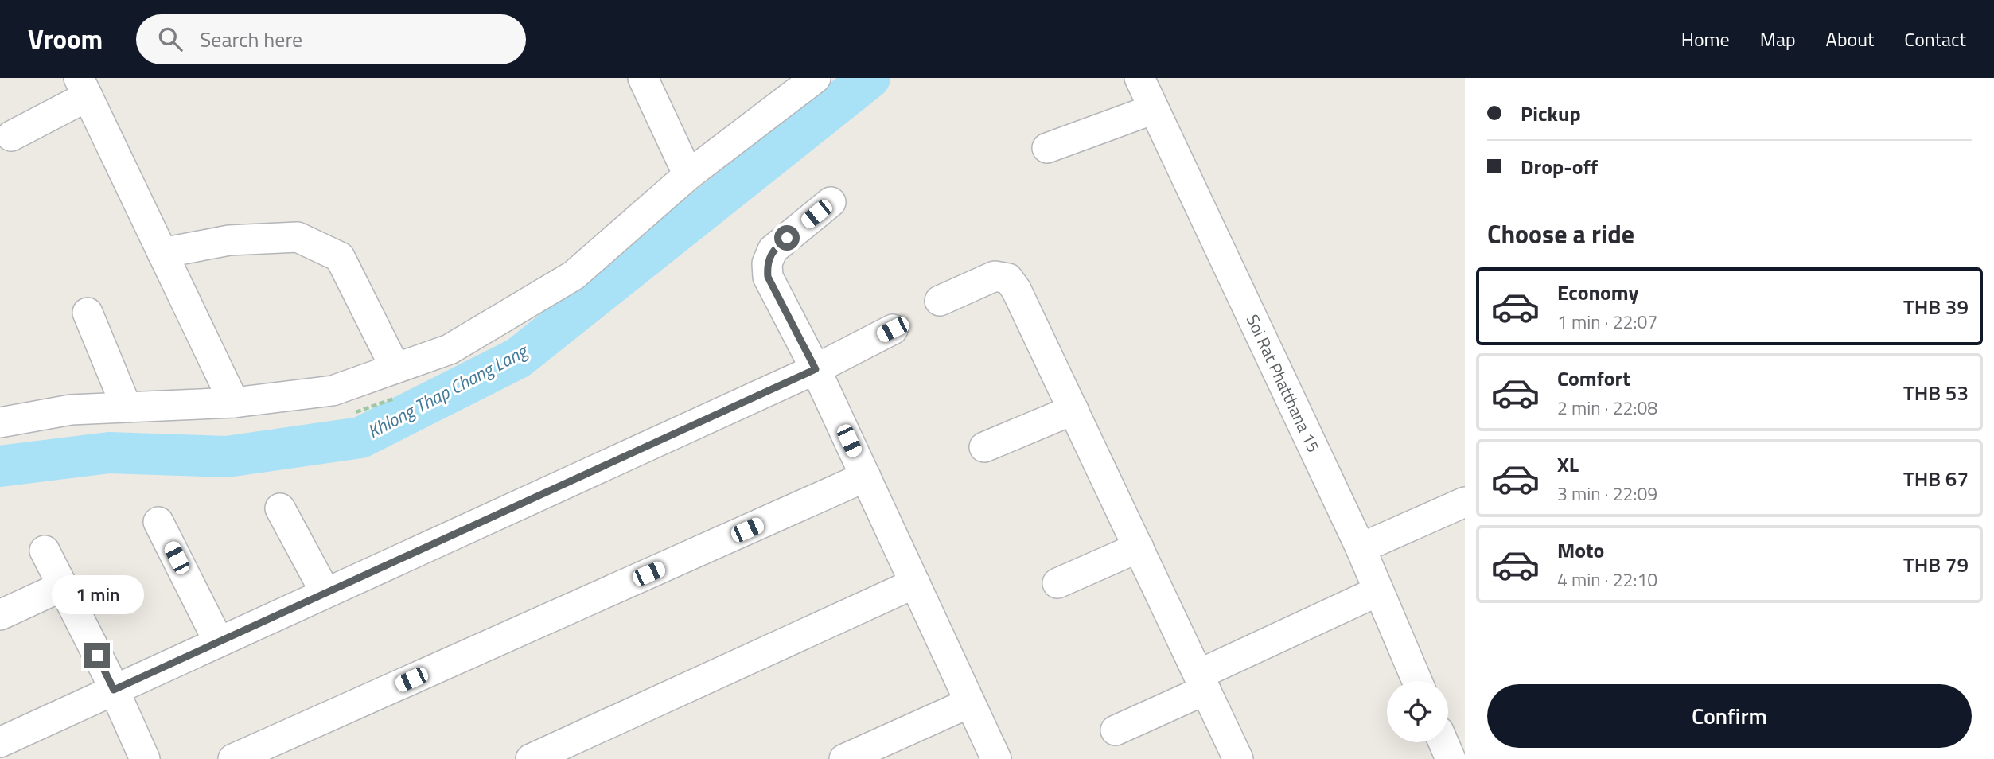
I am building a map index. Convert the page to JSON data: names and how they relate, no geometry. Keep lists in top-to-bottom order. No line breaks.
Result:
{"streets":{"street":["Soi Rat Phatthana 15"]},"water":["Khlong Thap Chang Lang"],"page":{"header":"Vroom","search":"Search here","nav":["Home","Map","About","Contact"],"banner":["Pickup","Drop-off"],"heading":"Choose a ride","list":[{"name":"Economy","note":"1 min · 22:07","value":"THB 39"},{"name":"Comfort","note":"2 min · 22:08","value":"THB 53"},{"name":"XL","note":"3 min · 22:09","value":"THB 67"},{"name":"Moto","note":"4 min · 22:10","value":"THB 79"}],"bubble":"1 min","buttons":"Confirm"}}
